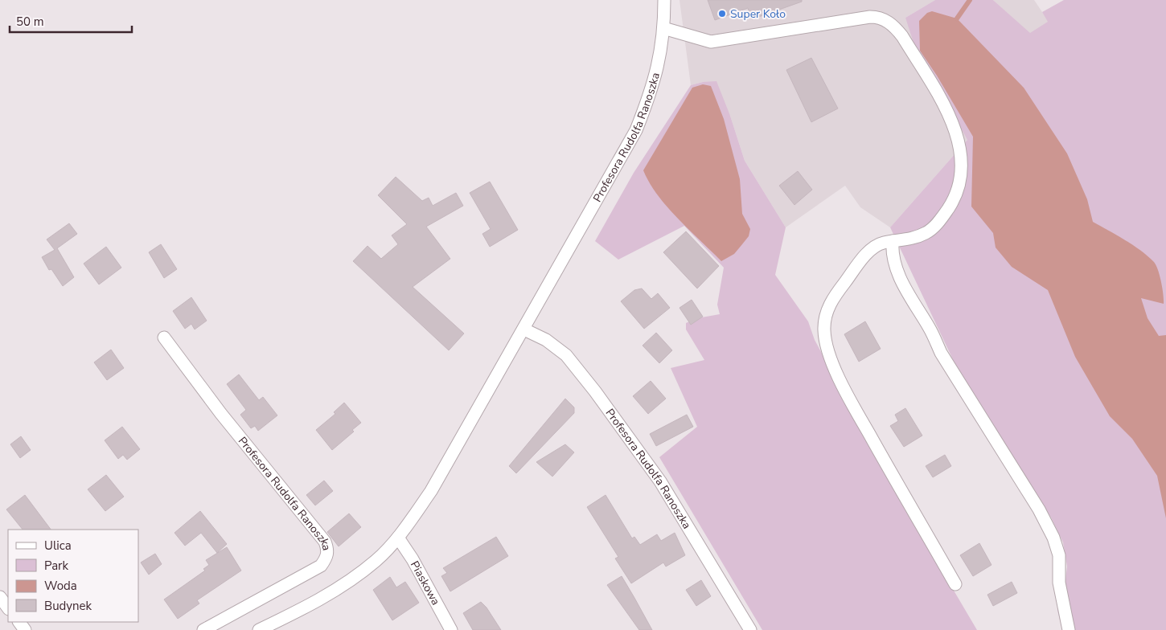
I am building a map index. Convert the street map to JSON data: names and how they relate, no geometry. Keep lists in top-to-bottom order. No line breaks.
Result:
{"streets":{"street":["Profesora Rudolfa Ranoszka","Piaskowa"]},"crossings":[["Profesora Rudolfa Ranoszka","Piaskowa"]],"places":["Super Koło"],"legend":["Ulica","Park","Woda","Budynek"],"scale_bar":"50 m"}
